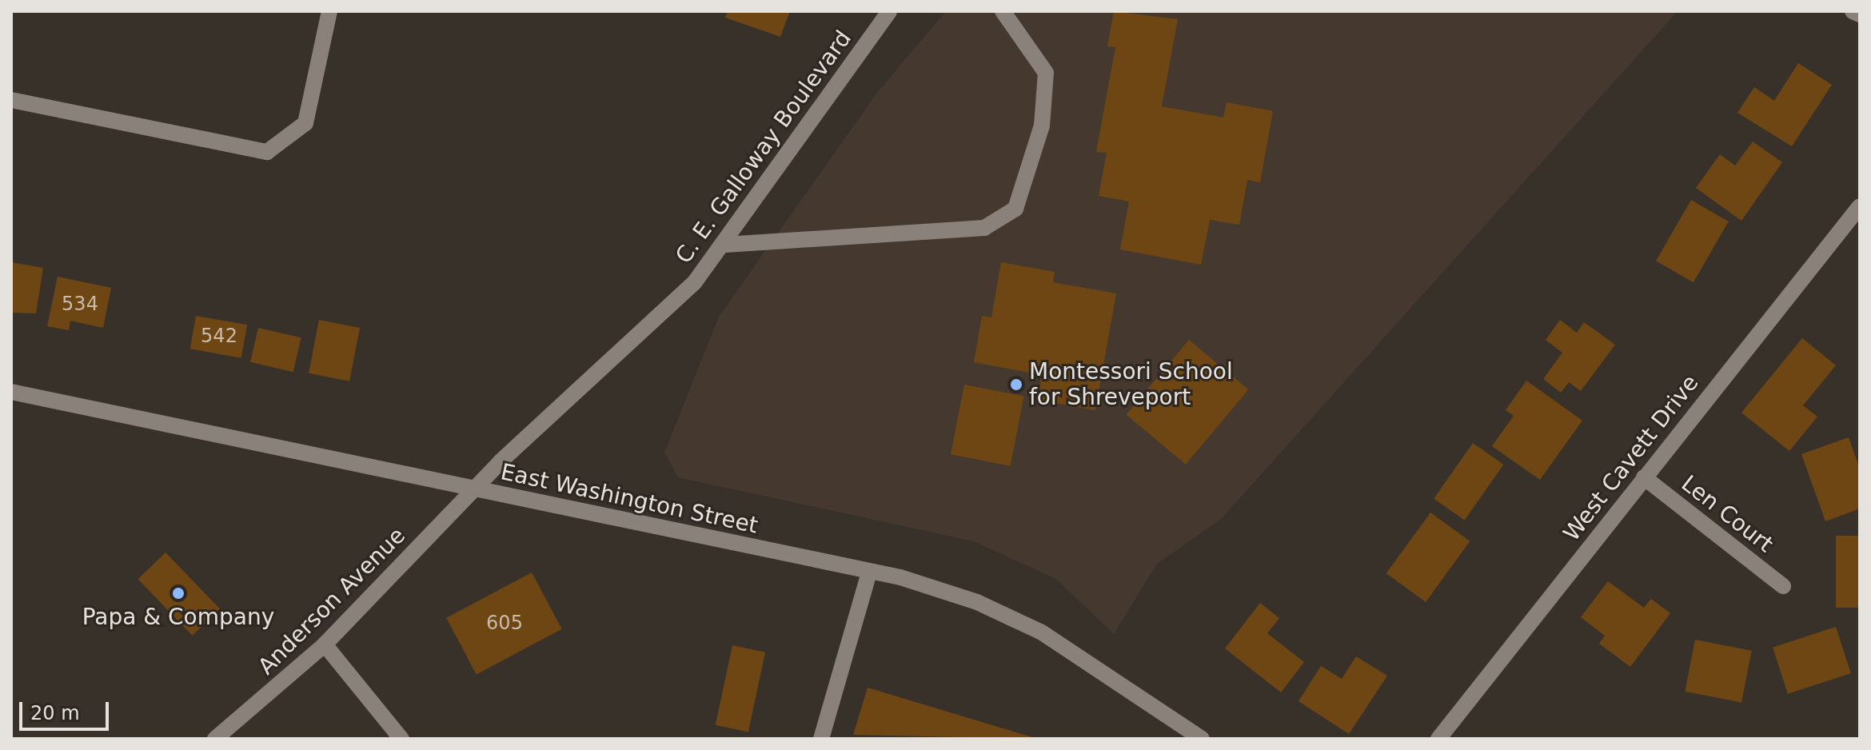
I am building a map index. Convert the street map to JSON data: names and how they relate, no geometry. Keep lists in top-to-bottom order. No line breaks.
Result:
{"streets":{"street":["C. E. Galloway Boulevard","West Cavett Drive","East Washington Street","Len Court","Anderson Avenue"]},"crossings":[["C. E. Galloway Boulevard","East Washington Street"],["C. E. Galloway Boulevard","Anderson Avenue"],["West Cavett Drive","Len Court"],["East Washington Street","Anderson Avenue"]],"places":["Montessori School for Shreveport","Papa & Company"],"house_numbers":["534","542","605"],"scale_bar":"20 m"}
